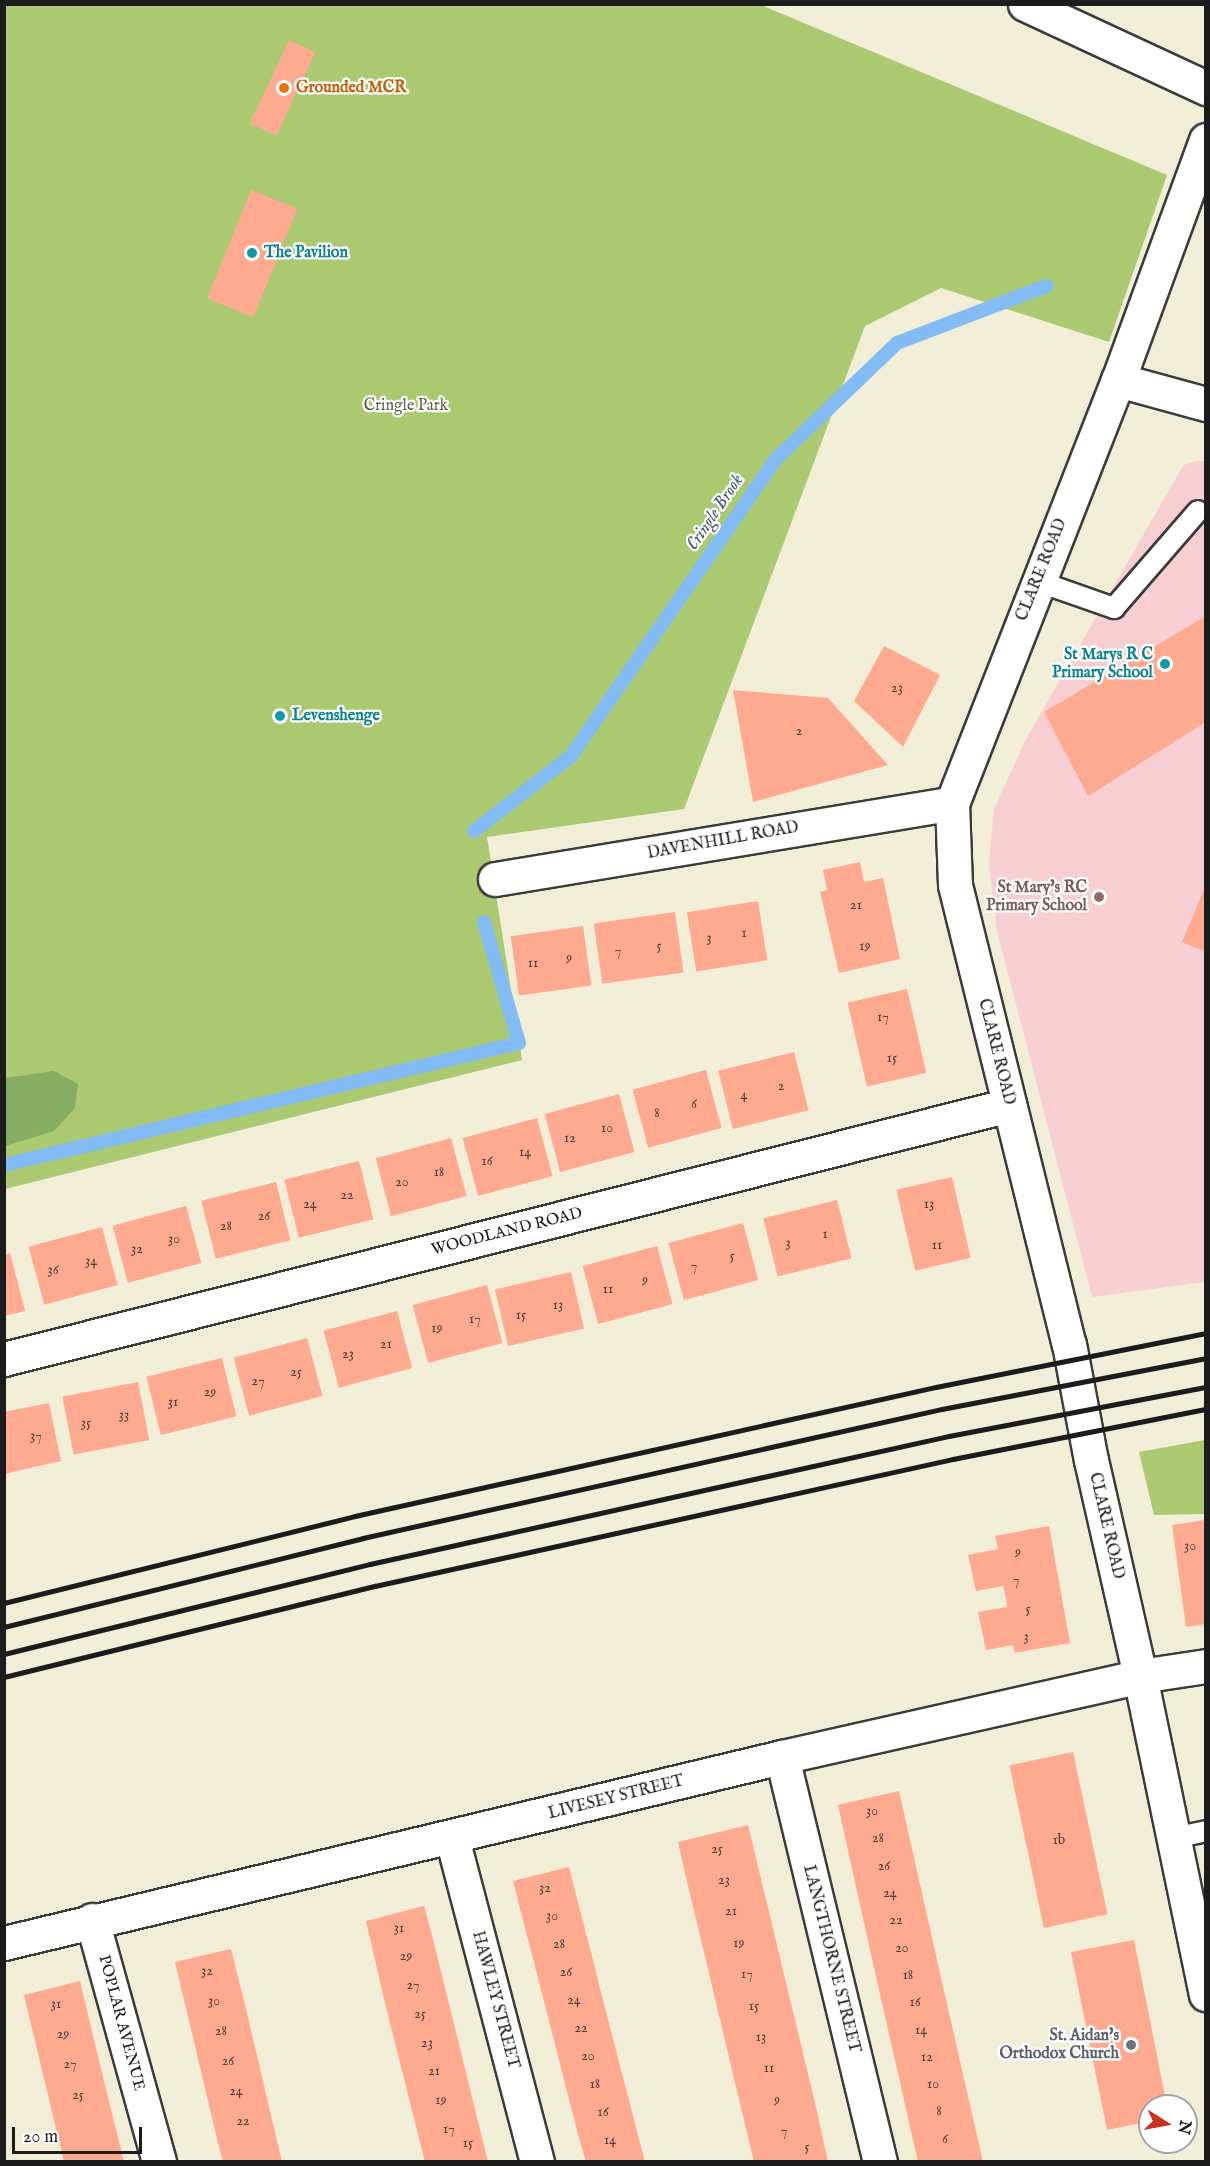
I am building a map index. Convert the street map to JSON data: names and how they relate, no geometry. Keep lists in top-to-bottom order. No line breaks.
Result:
{"streets":{"street":["CLARE ROAD","DAVENHILL ROAD","WOODLAND ROAD","LIVESEY STREET","LANGTHORNE STREET","HAWLEY STREET","POPLAR AVENUE"]},"crossings":[["CLARE ROAD","DAVENHILL ROAD"],["CLARE ROAD","WOODLAND ROAD"],["CLARE ROAD","LIVESEY STREET"],["LIVESEY STREET","LANGTHORNE STREET"],["LIVESEY STREET","HAWLEY STREET"],["LIVESEY STREET","POPLAR AVENUE"]],"water":["Cringle Brook"],"parks":["Cringle Park"],"places":["Grounded MCR","The Pavilion","St Marys R C Primary School","Levenshenge","St Mary's RC Primary School","St. Aidan's Orthodox Church"],"house_numbers":["23","2","21","1","3","5","19","7","9","11","17","15","2","4","6","8","10","12","14","16","18","20","22","24","13","26","28","1","30","3","11","32","5","34","7","36","9","11","13","15","17","19","21","23","25","27","29","31","33","35","37","30","9","7","5","3","30","28","1b","25","26","23","32","24","21","30","22","31","19","28","20","29","32","26","17","18","27","24","30","16","31","15","25","22","14","28","29","13","23","20","12","26","27","11","21","18","10","24","25","19","9","8","16","22","17","7","6","14","15","5"],"scale_bar":"20 m","north":"right"}
